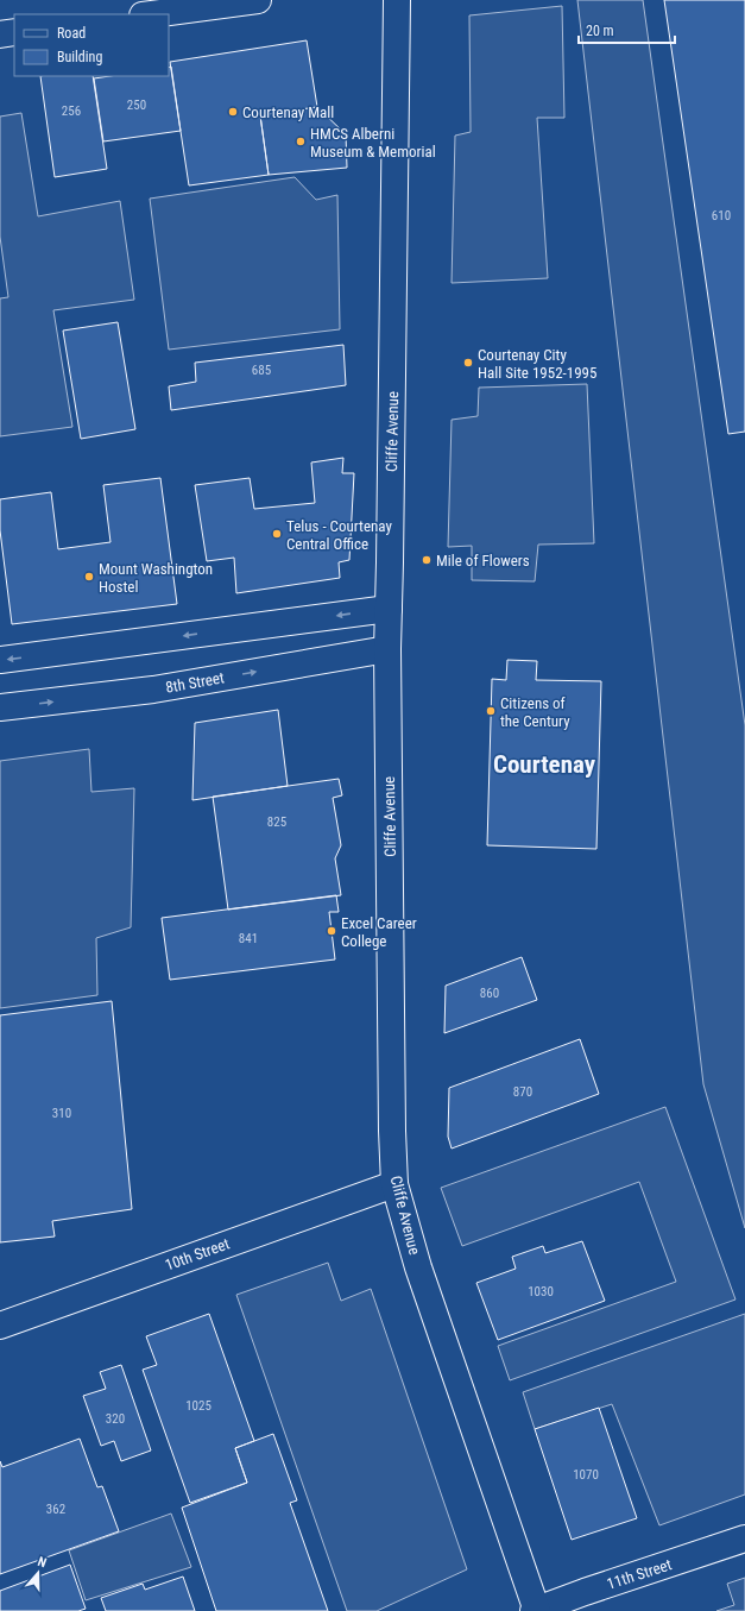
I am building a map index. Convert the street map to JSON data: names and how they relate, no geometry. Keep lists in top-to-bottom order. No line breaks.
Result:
{"streets":{"main road":["Cliffe Avenue","8th Street","10th Street","11th Street"]},"crossings":[["Cliffe Avenue","8th Street"],["Cliffe Avenue","10th Street"],["Cliffe Avenue","11th Street"]],"districts":["Courtenay"],"places":["Courtenay Mall","HMCS Alberni Museum & Memorial","Courtenay City Hall Site 1952-1995","Telus - Courtenay Central Office","Mile of Flowers","Mount Washington Hostel","Citizens of the Century","Excel Career College"],"house_numbers":["250","256","610","685","825","841","860","870","310","1030","1025","320","1070","362"],"legend":["Road","Building"],"scale_bar":"20 m","north":"top"}
